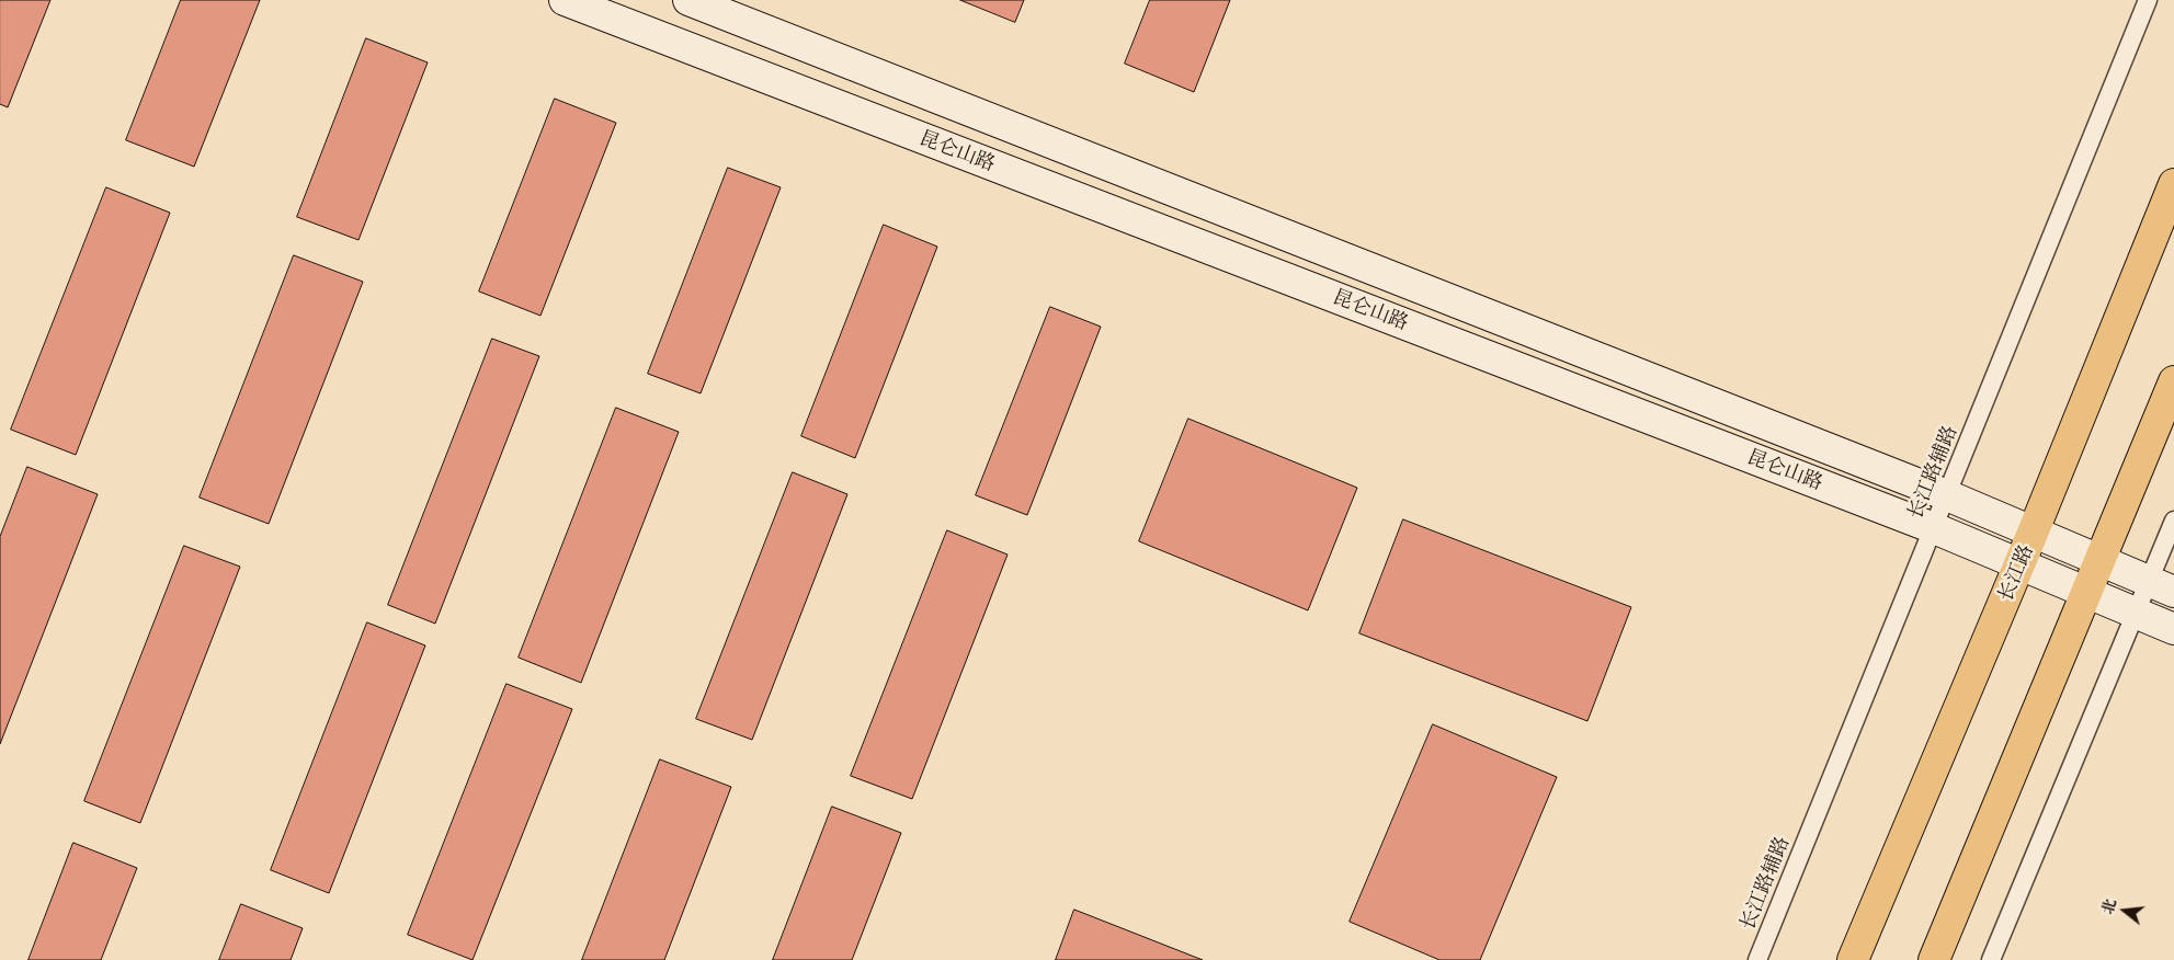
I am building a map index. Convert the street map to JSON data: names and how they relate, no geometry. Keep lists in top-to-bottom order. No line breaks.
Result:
{"streets":{"main road":["长江路"],"street":["昆仑山路"],"lane":["长江路辅路"]},"crossings":[["昆仑山路","长江路辅路"],["昆仑山路","长江路"]],"north":"left"}
